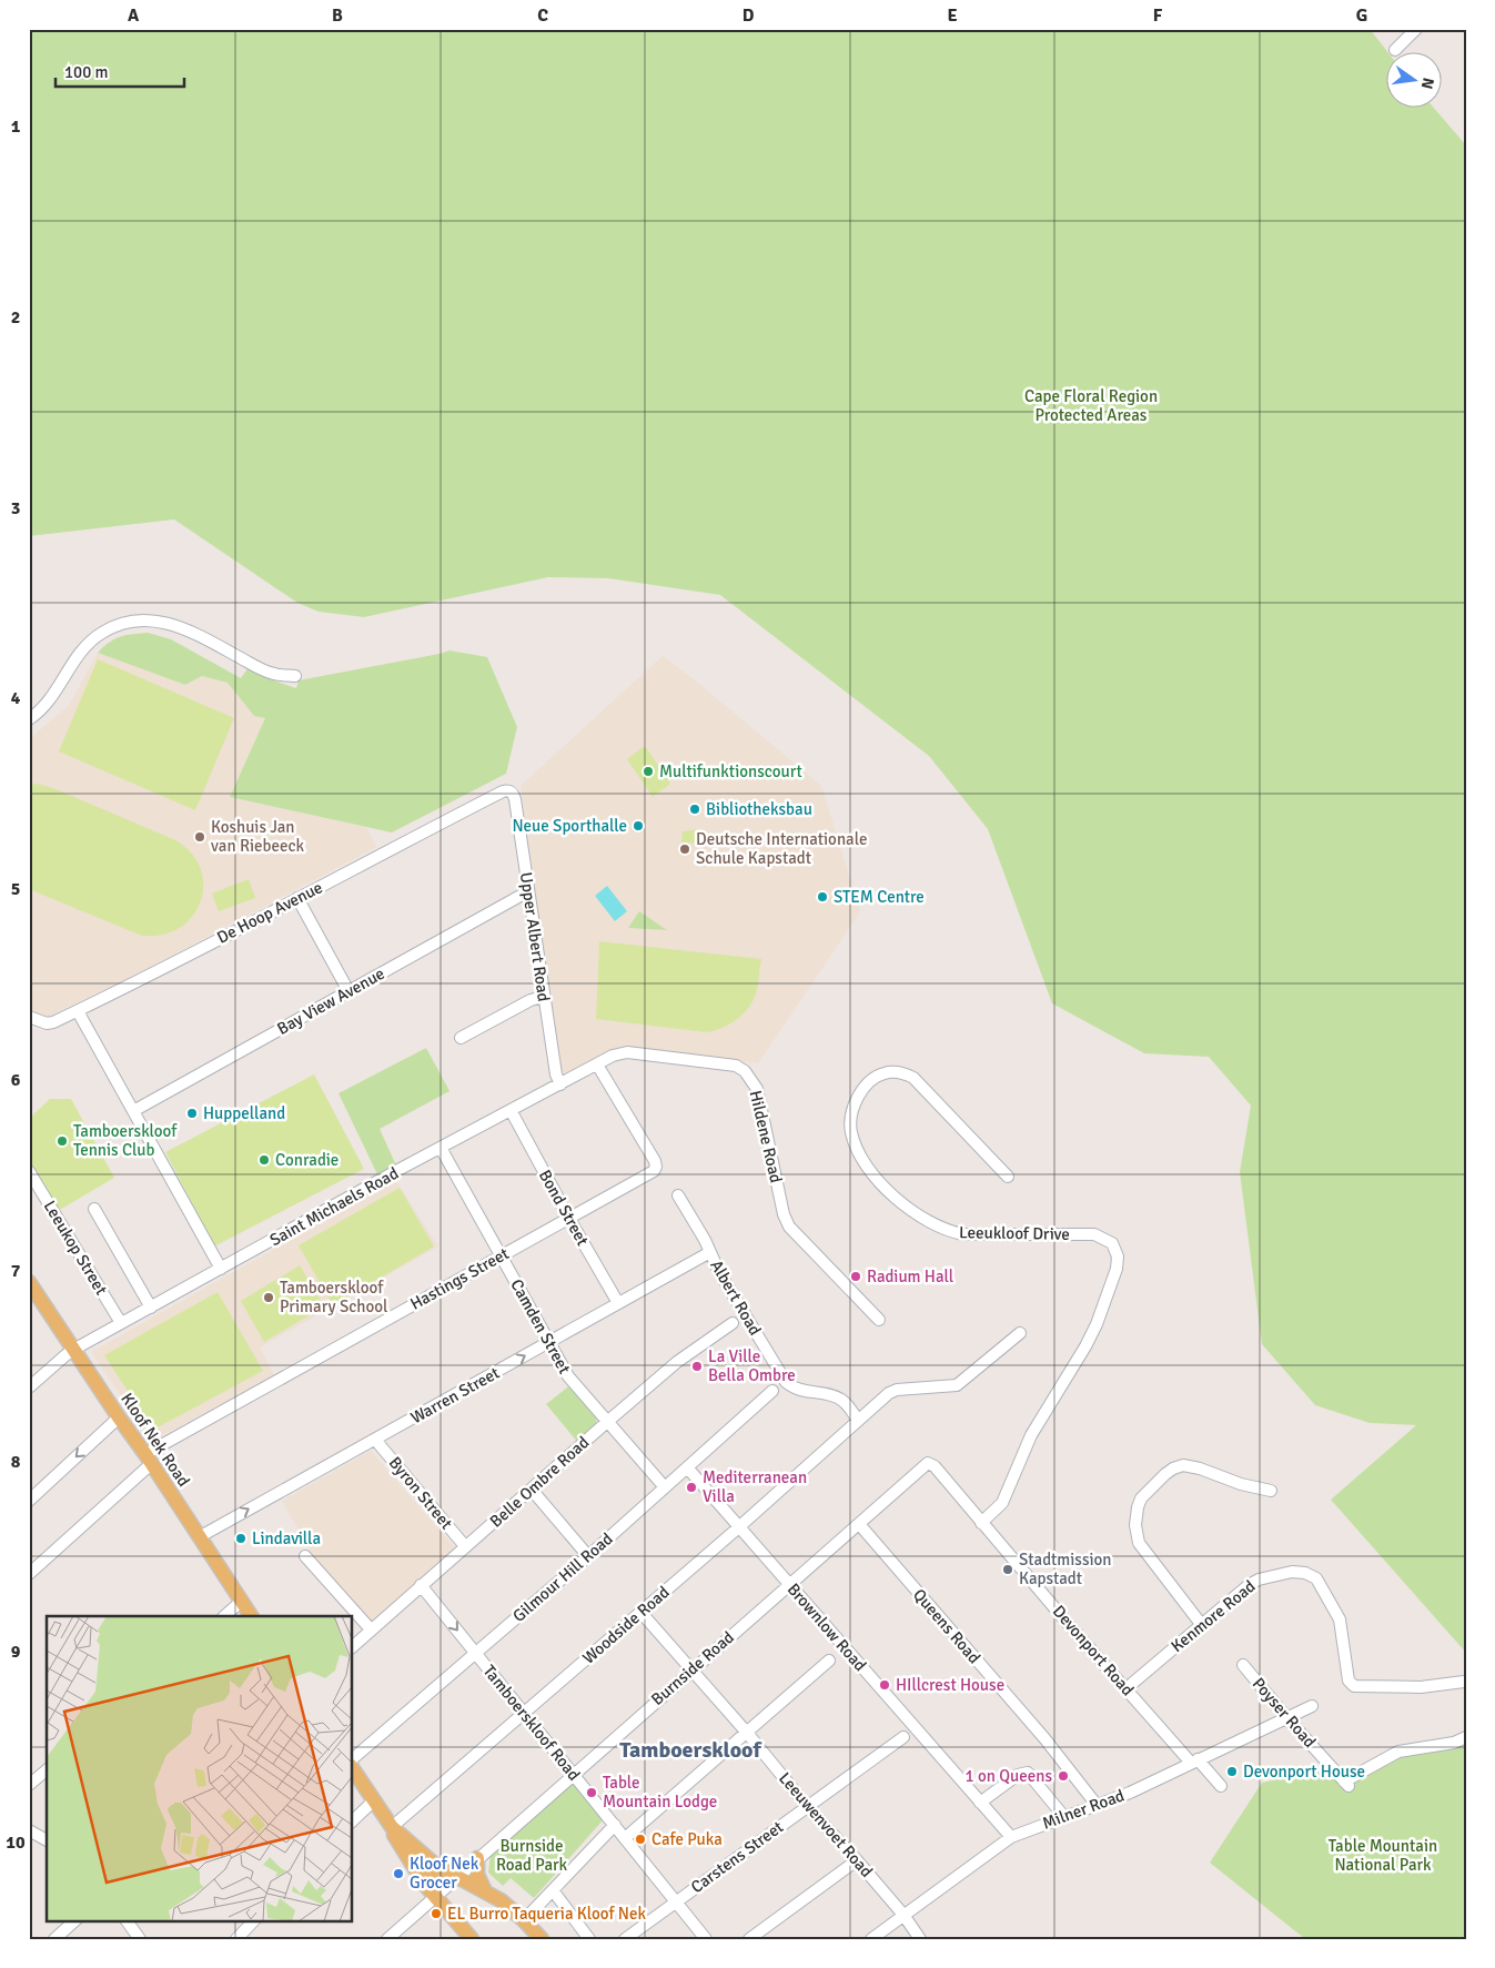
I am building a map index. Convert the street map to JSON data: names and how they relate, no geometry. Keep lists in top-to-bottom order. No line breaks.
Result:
{"streets":{"main road":["Kloof Nek Road"],"street":["De Hoop Avenue","Upper Albert Road","Bay View Avenue","Hildene Road","Saint Michaels Road","Bond Street","Leeukloof Drive","Leeukop Street","Hastings Street","Albert Road","Camden Street","Warren Street","Belle Ombre Road","Byron Street","Gilmour Hill Road","Kenmore Road","Woodside Road","Queens Road","Brownlow Road","Devonport Road","Burnside Road","Poyser Road","Tamboerskloof Road","Milner Road","Leeuwenvoet Road","Carstens Street"]},"crossings":[["De Hoop Avenue","Upper Albert Road"],["Upper Albert Road","Bay View Avenue"],["Upper Albert Road","Saint Michaels Road"],["Hildene Road","Saint Michaels Road"],["Hildene Road","Hastings Street"],["Saint Michaels Road","Bond Street"],["Saint Michaels Road","Leeukop Street"],["Saint Michaels Road","Hastings Street"],["Saint Michaels Road","Camden Street"],["Saint Michaels Road","Kloof Nek Road"],["Bond Street","Hastings Street"],["Bond Street","Warren Street"],["Leeukloof Drive","Devonport Road"],["Hastings Street","Camden Street"],["Hastings Street","Kloof Nek Road"],["Albert Road","Warren Street"],["Albert Road","Woodside Road"],["Camden Street","Warren Street"],["Camden Street","Belle Ombre Road"],["Camden Street","Gilmour Hill Road"],["Warren Street","Kloof Nek Road"],["Warren Street","Byron Street"],["Belle Ombre Road","Byron Street"],["Belle Ombre Road","Tamboerskloof Road"],["Gilmour Hill Road","Brownlow Road"],["Gilmour Hill Road","Tamboerskloof Road"],["Kenmore Road","Devonport Road"],["Woodside Road","Brownlow Road"],["Woodside Road","Tamboerskloof Road"],["Woodside Road","Leeuwenvoet Road"],["Queens Road","Burnside Road"],["Queens Road","Milner Road"],["Brownlow Road","Burnside Road"],["Brownlow Road","Milner Road"],["Devonport Road","Burnside Road"],["Devonport Road","Milner Road"],["Burnside Road","Tamboerskloof Road"],["Burnside Road","Leeuwenvoet Road"],["Poyser Road","Milner Road"],["Tamboerskloof Road","Carstens Street"],["Milner Road","Leeuwenvoet Road"],["Leeuwenvoet Road","Carstens Street"]],"one_way":["Warren Street"],"districts":["Tamboerskloof"],"parks":["Cape Floral Region Protected Areas","Burnside Road Park","Table Mountain National Park"],"places":["Multifunktionscourt","Bibliotheksbau","Neue Sporthalle","Koshuis Jan van Riebeeck","Deutsche Internationale Schule Kapstadt","STEM Centre","Huppelland","Tamboerskloof Tennis Club","Conradie","Radium Hall","Tamboerskloof Primary School","La Ville Bella Ombre","Mediterranean Villa","Lindavilla","Stadtmission Kapstadt","HIllcrest House","Devonport House","1 on Queens","Table Mountain Lodge","Cafe Puka","Kloof Nek Grocer","EL Burro Taqueria Kloof Nek"],"scale_bar":"100 m","north":"right","grid":{"columns":["A","B","C","D","E","F","G"],"rows":["1","2","3","4","5","6","7","8","9","10"]}}
